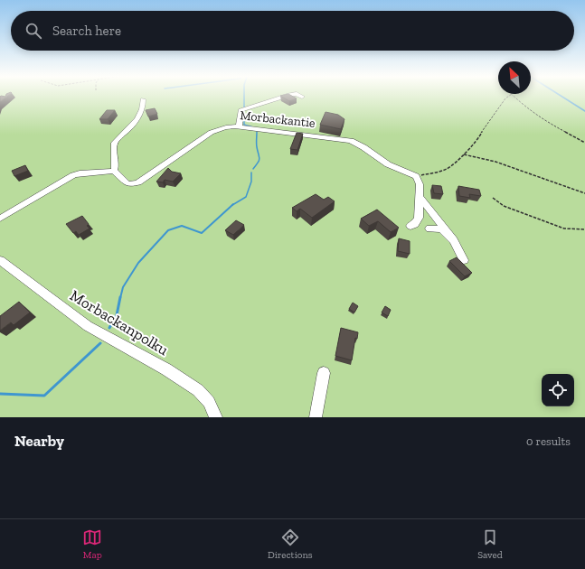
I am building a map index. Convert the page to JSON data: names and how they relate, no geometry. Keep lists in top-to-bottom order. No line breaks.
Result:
{"streets":{"street":["Morbackantie","Morbackanpolku"]},"north":"top left","page":{"search":"Search here","heading":["Nearby","0 results"],"nav":["Map","Directions","Saved"]}}
